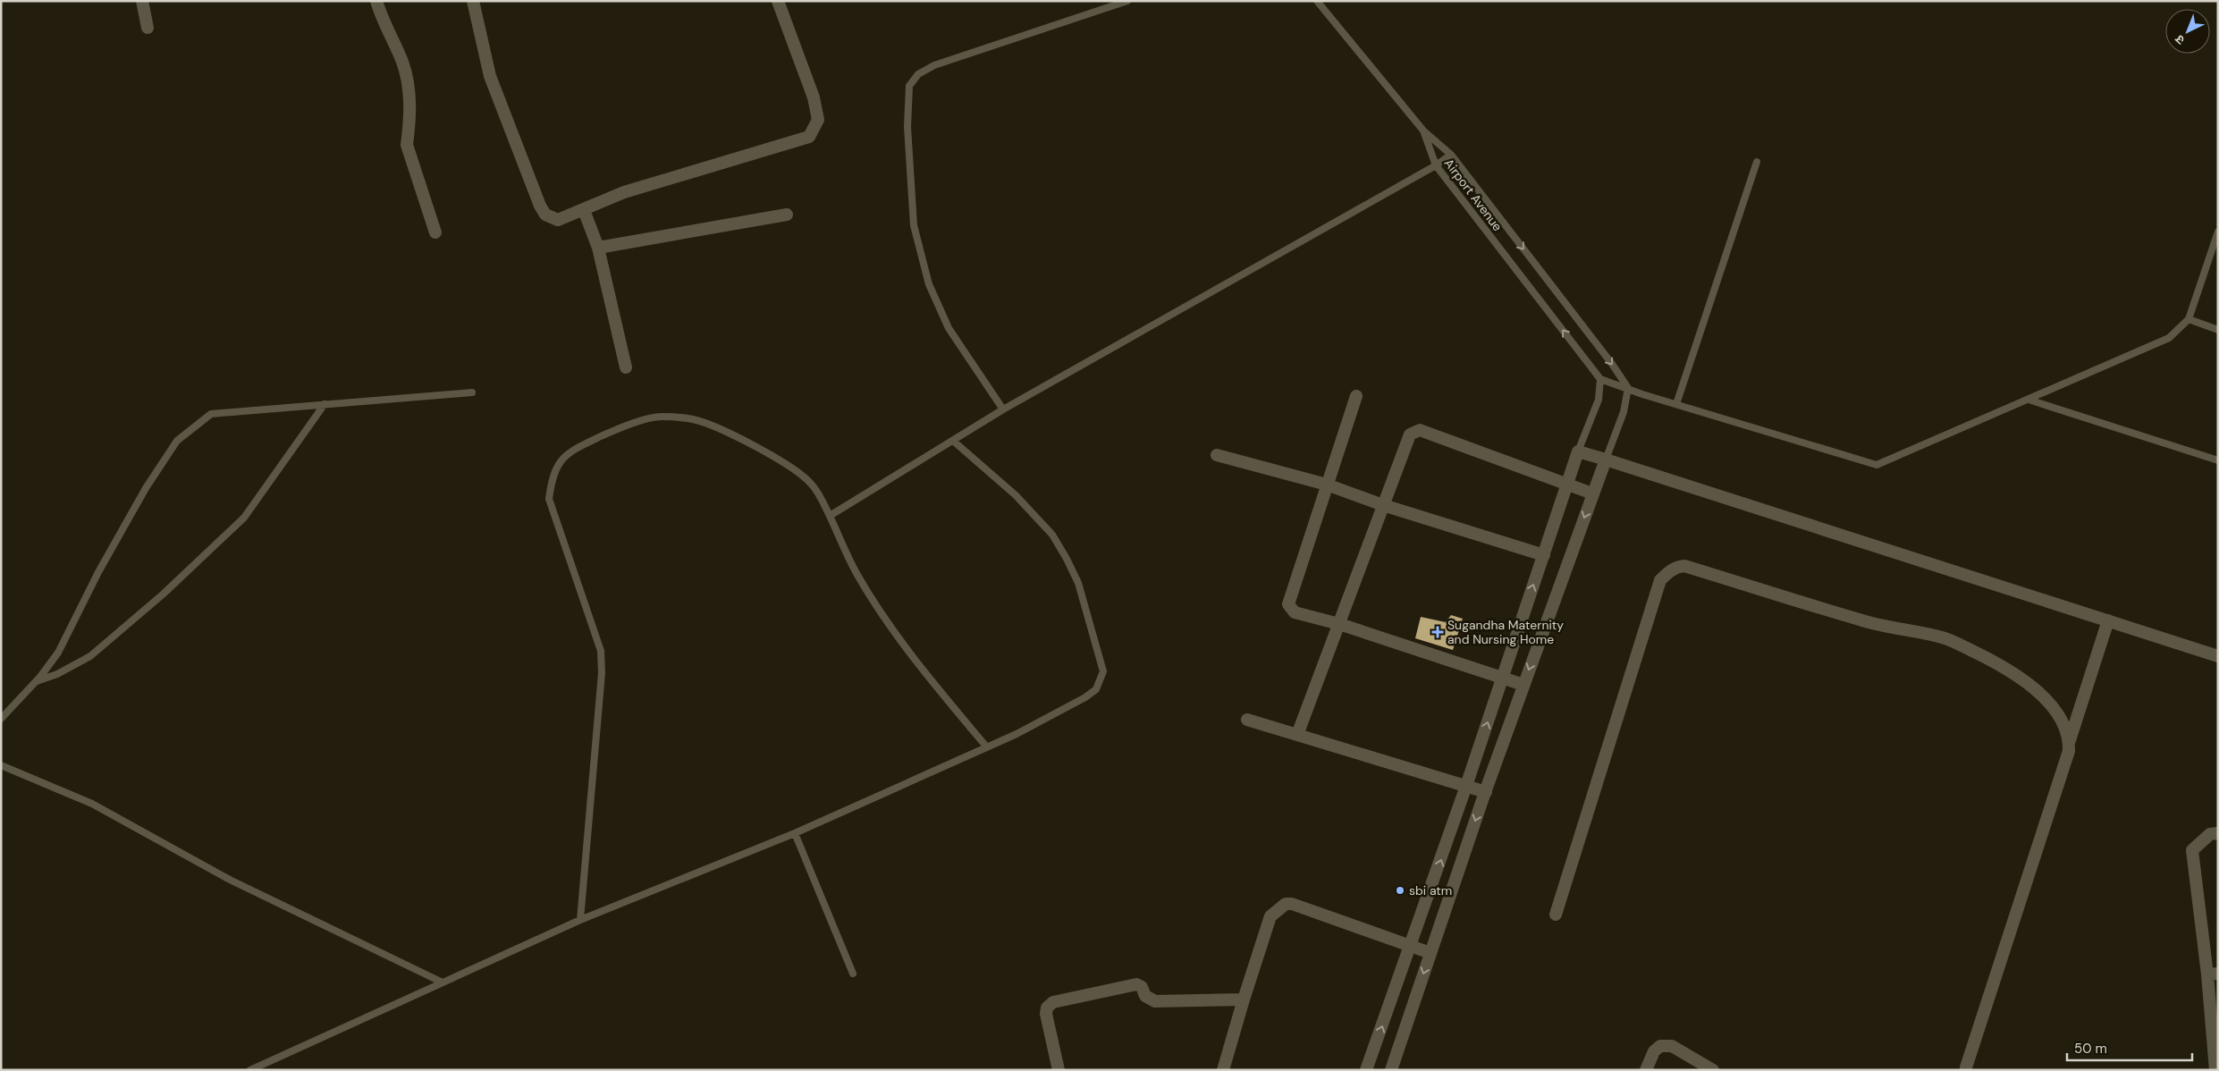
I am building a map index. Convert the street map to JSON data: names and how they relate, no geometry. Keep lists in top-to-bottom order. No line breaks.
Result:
{"streets":{"lane":["Airport Avenue"]},"places":{"health":["Sugandha Maternity and Nursing Home"],"other":["sbi atm"]},"scale_bar":"50 m","north":"bottom left"}
